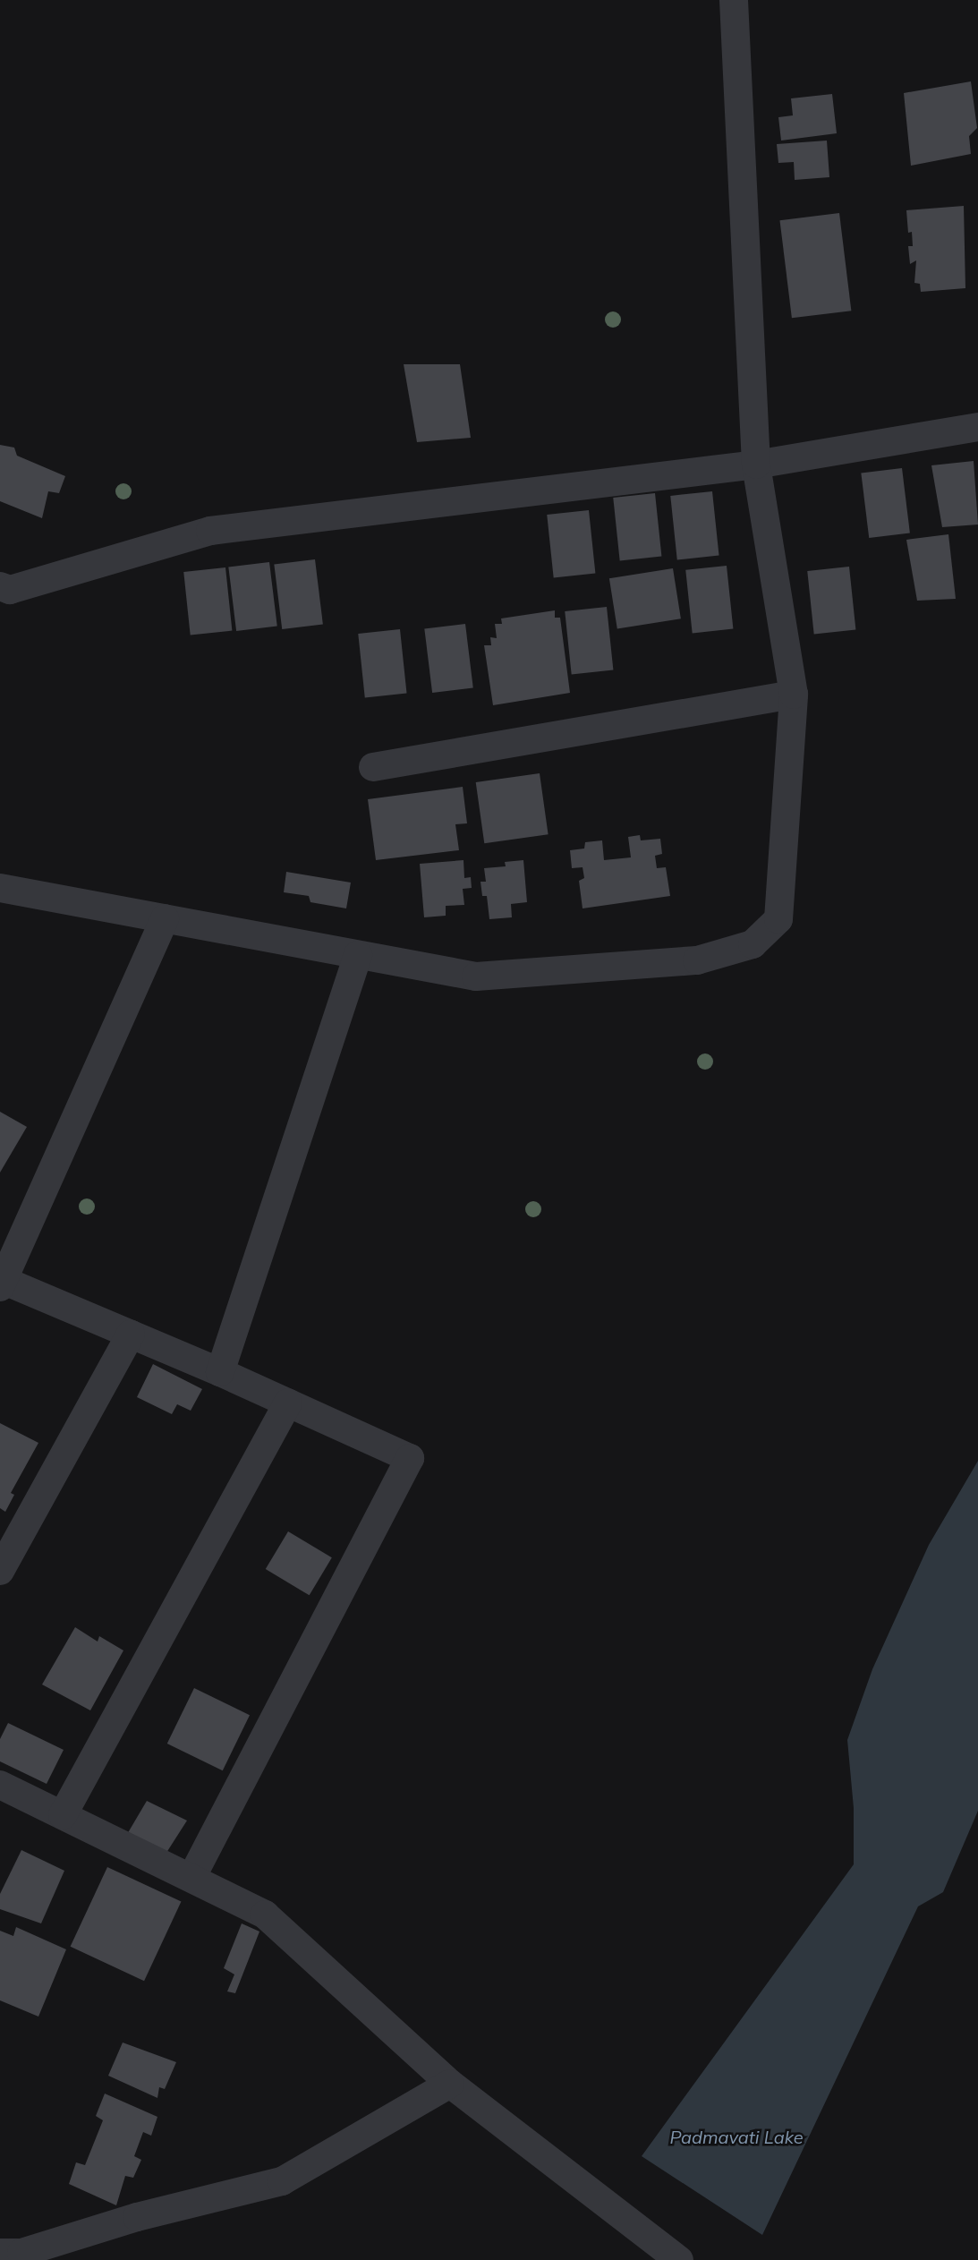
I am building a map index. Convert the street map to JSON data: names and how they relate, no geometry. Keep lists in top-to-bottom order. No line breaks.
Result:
{"water":["Padmavati Lake"]}
